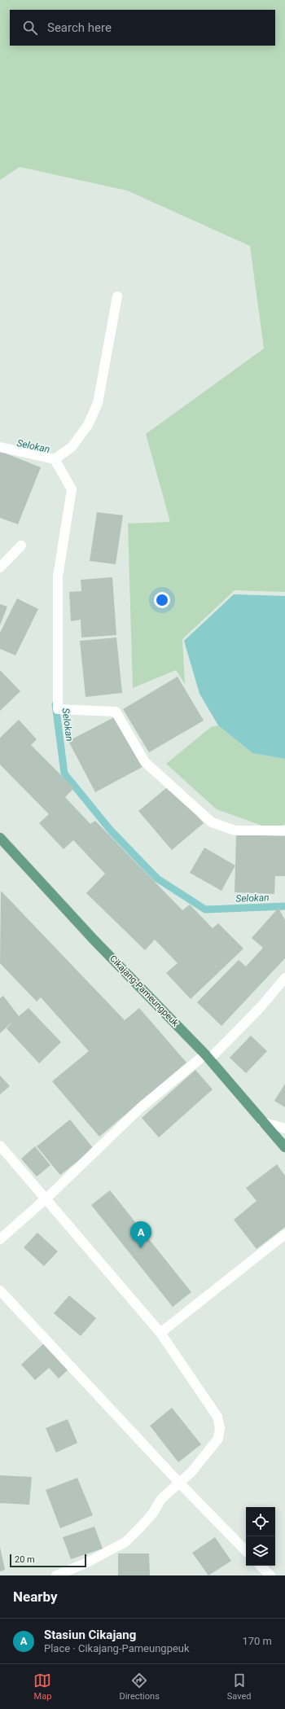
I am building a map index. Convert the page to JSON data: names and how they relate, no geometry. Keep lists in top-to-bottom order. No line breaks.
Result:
{"streets":{"main road":["Cikajang-Pameungpeuk"]},"water":["Selokan"],"scale_bar":"20 m","page":{"search":"Search here","pins":"A","scale":"20 m","heading":"Nearby","list":[{"mark":"A","name":"Stasiun Cikajang","note":"Place · Cikajang-Pameungpeuk","value":"170 m"}],"nav":["Map","Directions","Saved"]}}
